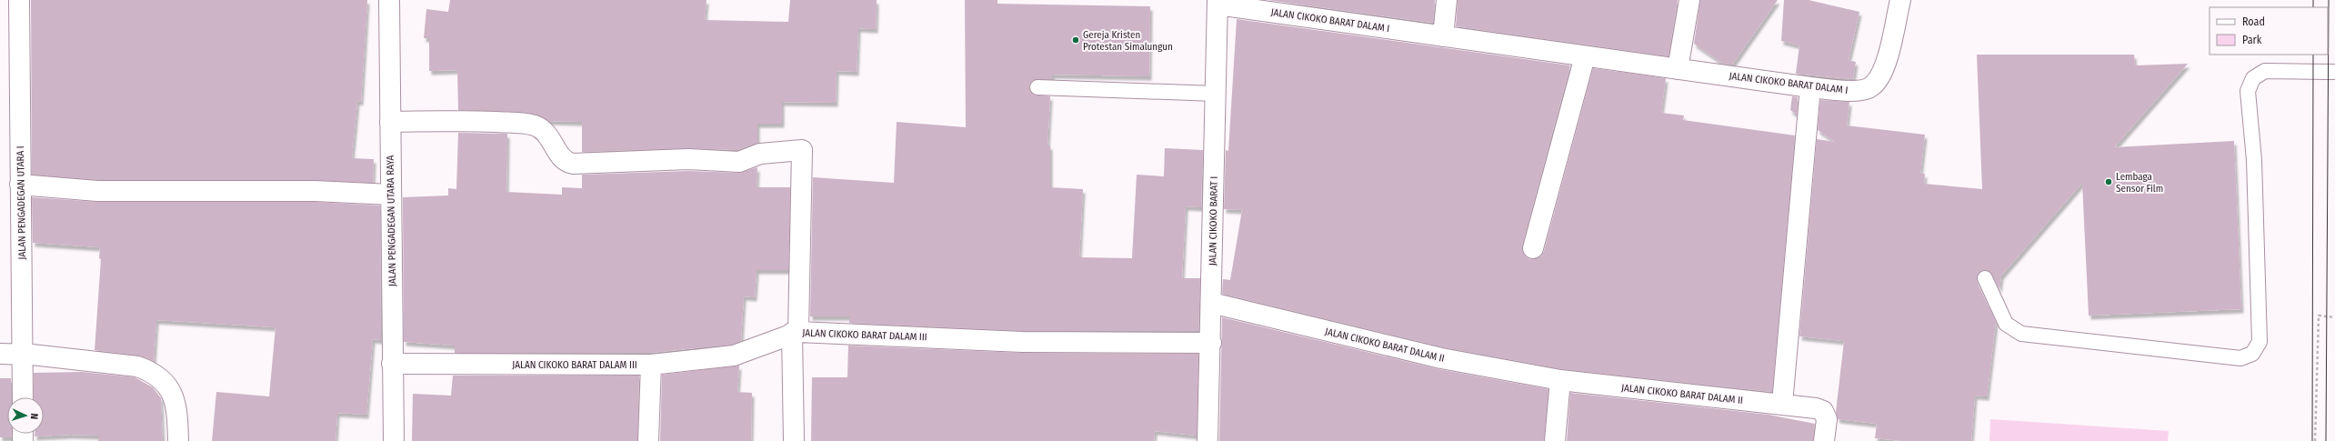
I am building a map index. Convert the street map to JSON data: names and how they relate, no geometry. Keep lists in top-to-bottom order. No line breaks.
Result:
{"streets":{"street":["JALAN CIKOKO BARAT DALAM I","JALAN PENGADEGAN UTARA I","JALAN PENGADEGAN UTARA RAYA","JALAN CIKOKO BARAT I","JALAN CIKOKO BARAT DALAM III","JALAN CIKOKO BARAT DALAM II"]},"crossings":[["JALAN CIKOKO BARAT DALAM I","JALAN CIKOKO BARAT I"],["JALAN PENGADEGAN UTARA RAYA","JALAN CIKOKO BARAT DALAM III"],["JALAN CIKOKO BARAT I","JALAN CIKOKO BARAT DALAM III"],["JALAN CIKOKO BARAT I","JALAN CIKOKO BARAT DALAM II"]],"places":["Gereja Kristen Protestan Simalungun","Lembaga Sensor Film"],"legend":["Road","Park"],"north":"right"}
